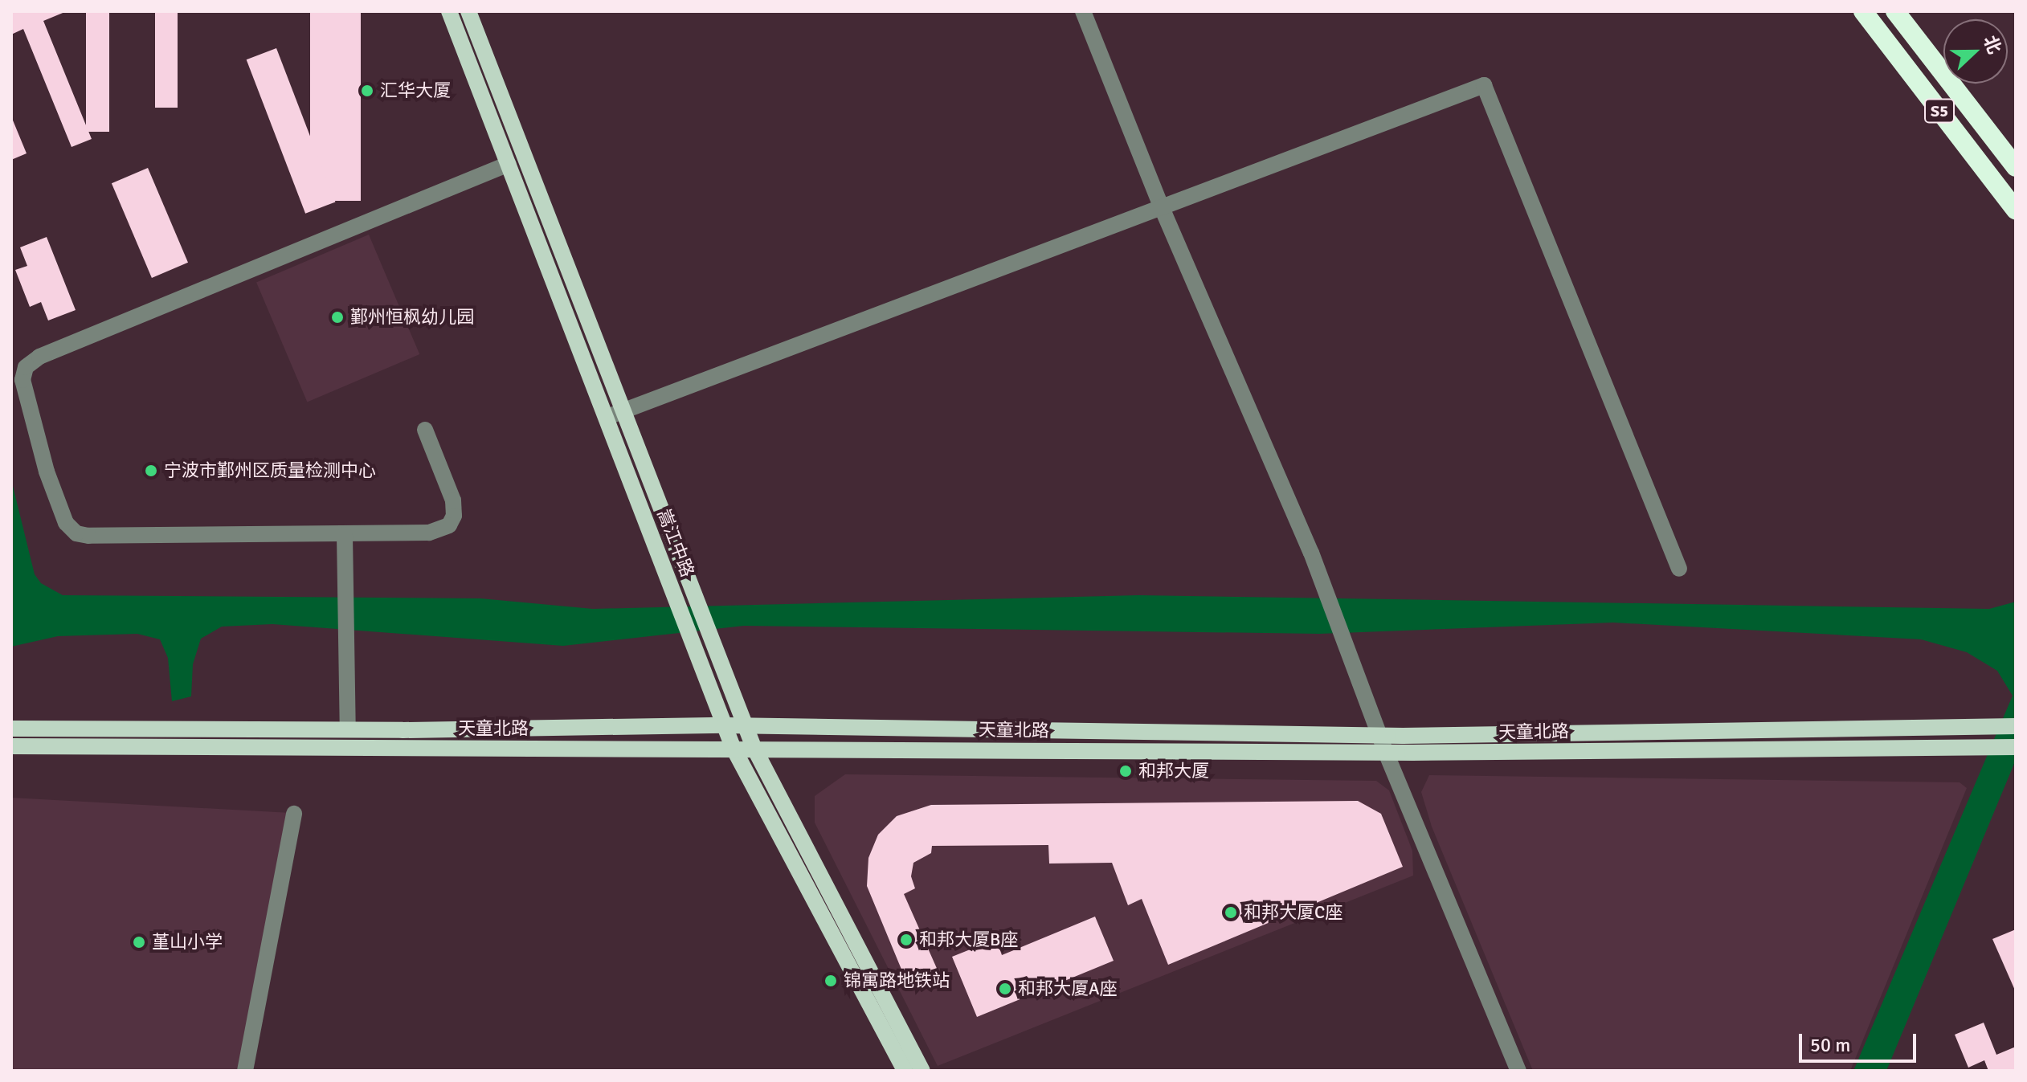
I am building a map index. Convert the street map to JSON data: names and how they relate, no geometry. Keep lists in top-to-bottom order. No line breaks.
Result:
{"streets":{"highway":["S5"],"main road":["嵩江中路","天童北路"]},"crossings":[["嵩江中路","天童北路"]],"places":["汇华大厦","鄞州恒枫幼儿园","宁波市鄞州区质量检测中心","和邦大厦","和邦大厦C座","和邦大厦B座","堇山小学","锦寓路地铁站","和邦大厦A座"],"scale_bar":"50 m","north":"right"}
